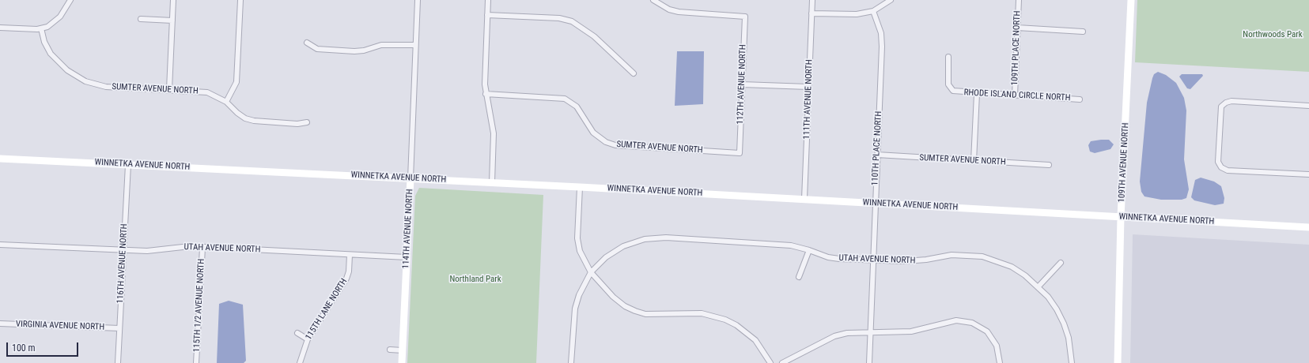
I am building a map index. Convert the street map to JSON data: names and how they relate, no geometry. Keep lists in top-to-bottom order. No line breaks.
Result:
{"streets":{"street":["109TH PLACE NORTH","112TH AVENUE NORTH","SUMTER AVENUE NORTH","RHODE ISLAND CIRCLE NORTH","111TH AVENUE NORTH","110TH PLACE NORTH","109TH AVENUE NORTH","WINNETKA AVENUE NORTH","114TH AVENUE NORTH","UTAH AVENUE NORTH","116TH AVENUE NORTH","115TH 1/2 AVENUE NORTH","115TH LANE NORTH","VIRGINIA AVENUE NORTH"]},"crossings":[["109TH PLACE NORTH","RHODE ISLAND CIRCLE NORTH"],["112TH AVENUE NORTH","SUMTER AVENUE NORTH"],["SUMTER AVENUE NORTH","110TH PLACE NORTH"],["111TH AVENUE NORTH","WINNETKA AVENUE NORTH"],["110TH PLACE NORTH","WINNETKA AVENUE NORTH"],["110TH PLACE NORTH","UTAH AVENUE NORTH"],["109TH AVENUE NORTH","WINNETKA AVENUE NORTH"],["WINNETKA AVENUE NORTH","114TH AVENUE NORTH"],["WINNETKA AVENUE NORTH","116TH AVENUE NORTH"],["114TH AVENUE NORTH","UTAH AVENUE NORTH"],["UTAH AVENUE NORTH","116TH AVENUE NORTH"],["UTAH AVENUE NORTH","115TH 1/2 AVENUE NORTH"],["UTAH AVENUE NORTH","115TH LANE NORTH"],["116TH AVENUE NORTH","VIRGINIA AVENUE NORTH"]],"parks":["Northwoods Park","Northland Park"],"scale_bar":"100 m"}
